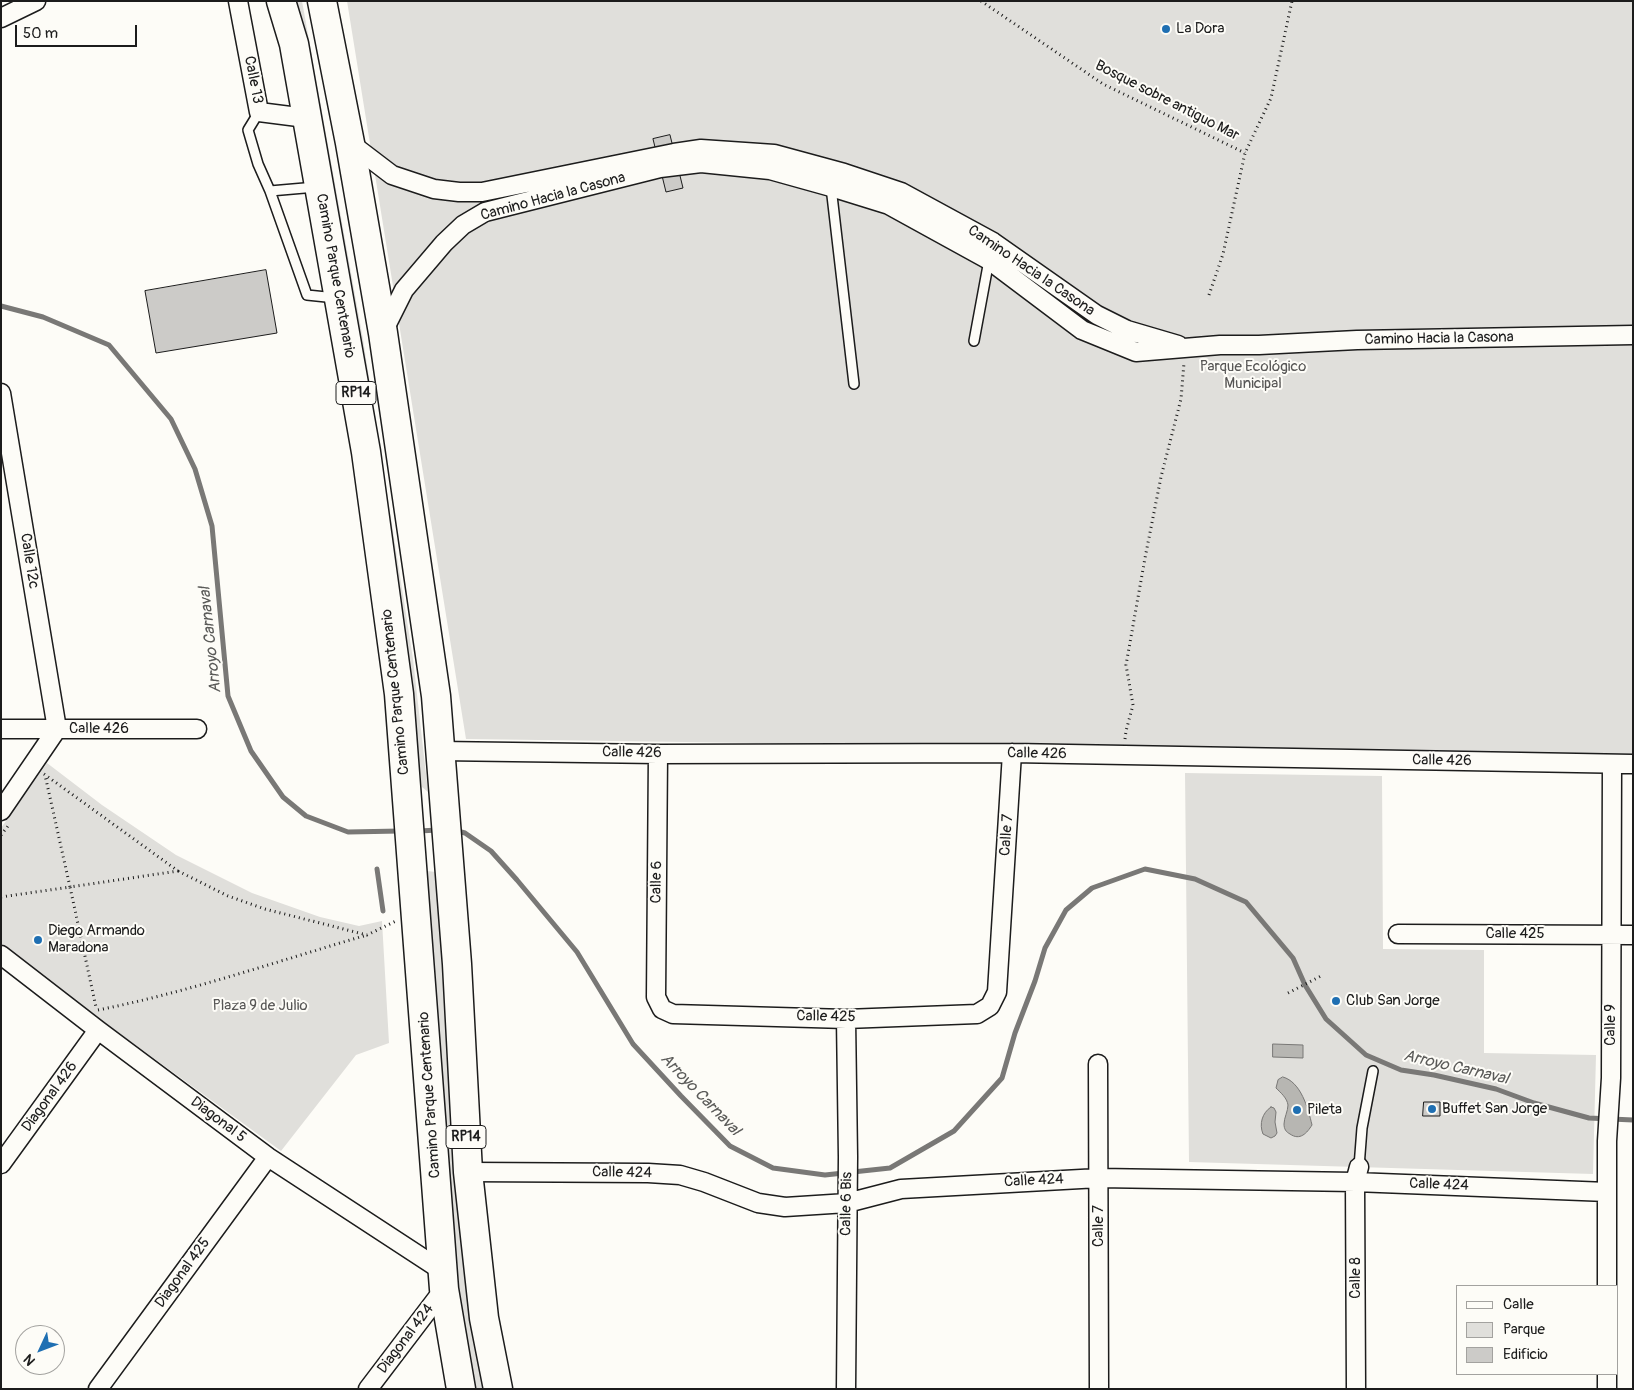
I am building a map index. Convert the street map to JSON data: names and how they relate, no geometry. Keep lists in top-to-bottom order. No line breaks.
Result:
{"streets":{"main road":["Camino Parque Centenario","RP14"],"street":["Calle 13","Camino Hacia la Casona","Calle 12c","Calle 426","Calle 7","Calle 6","Calle 425","Calle 9","Diagonal 426","Diagonal 5","Calle 424","Calle 6 Bis","Diagonal 425","Calle 8","Diagonal 424"],"path":["Bosque sobre antiguo Mar"]},"crossings":[["Calle 13","Camino Parque Centenario"],["Camino Hacia la Casona","RP14"],["Camino Parque Centenario","Diagonal 5"],["Camino Parque Centenario","Diagonal 424"],["RP14","Calle 426"],["RP14","Calle 424"],["Calle 12c","Calle 426"],["Calle 426","Calle 7"],["Calle 426","Calle 6"],["Calle 426","Calle 9"],["Calle 7","Calle 425"],["Calle 7","Calle 424"],["Calle 6","Calle 425"],["Calle 425","Calle 9"],["Calle 425","Calle 6 Bis"],["Calle 9","Calle 424"],["Diagonal 426","Diagonal 5"],["Diagonal 5","Diagonal 425"],["Diagonal 5","Diagonal 424"],["Calle 424","Calle 6 Bis"],["Calle 424","Calle 8"]],"water":["Arroyo Carnaval"],"parks":["Parque Ecológico Municipal","Plaza 9 de Julio"],"places":["La Dora","Diego Armando Maradona","Club San Jorge","Buffet San Jorge","Pileta"],"legend":["Calle","Parque","Edificio"],"scale_bar":"50 m","north":"bottom left"}
